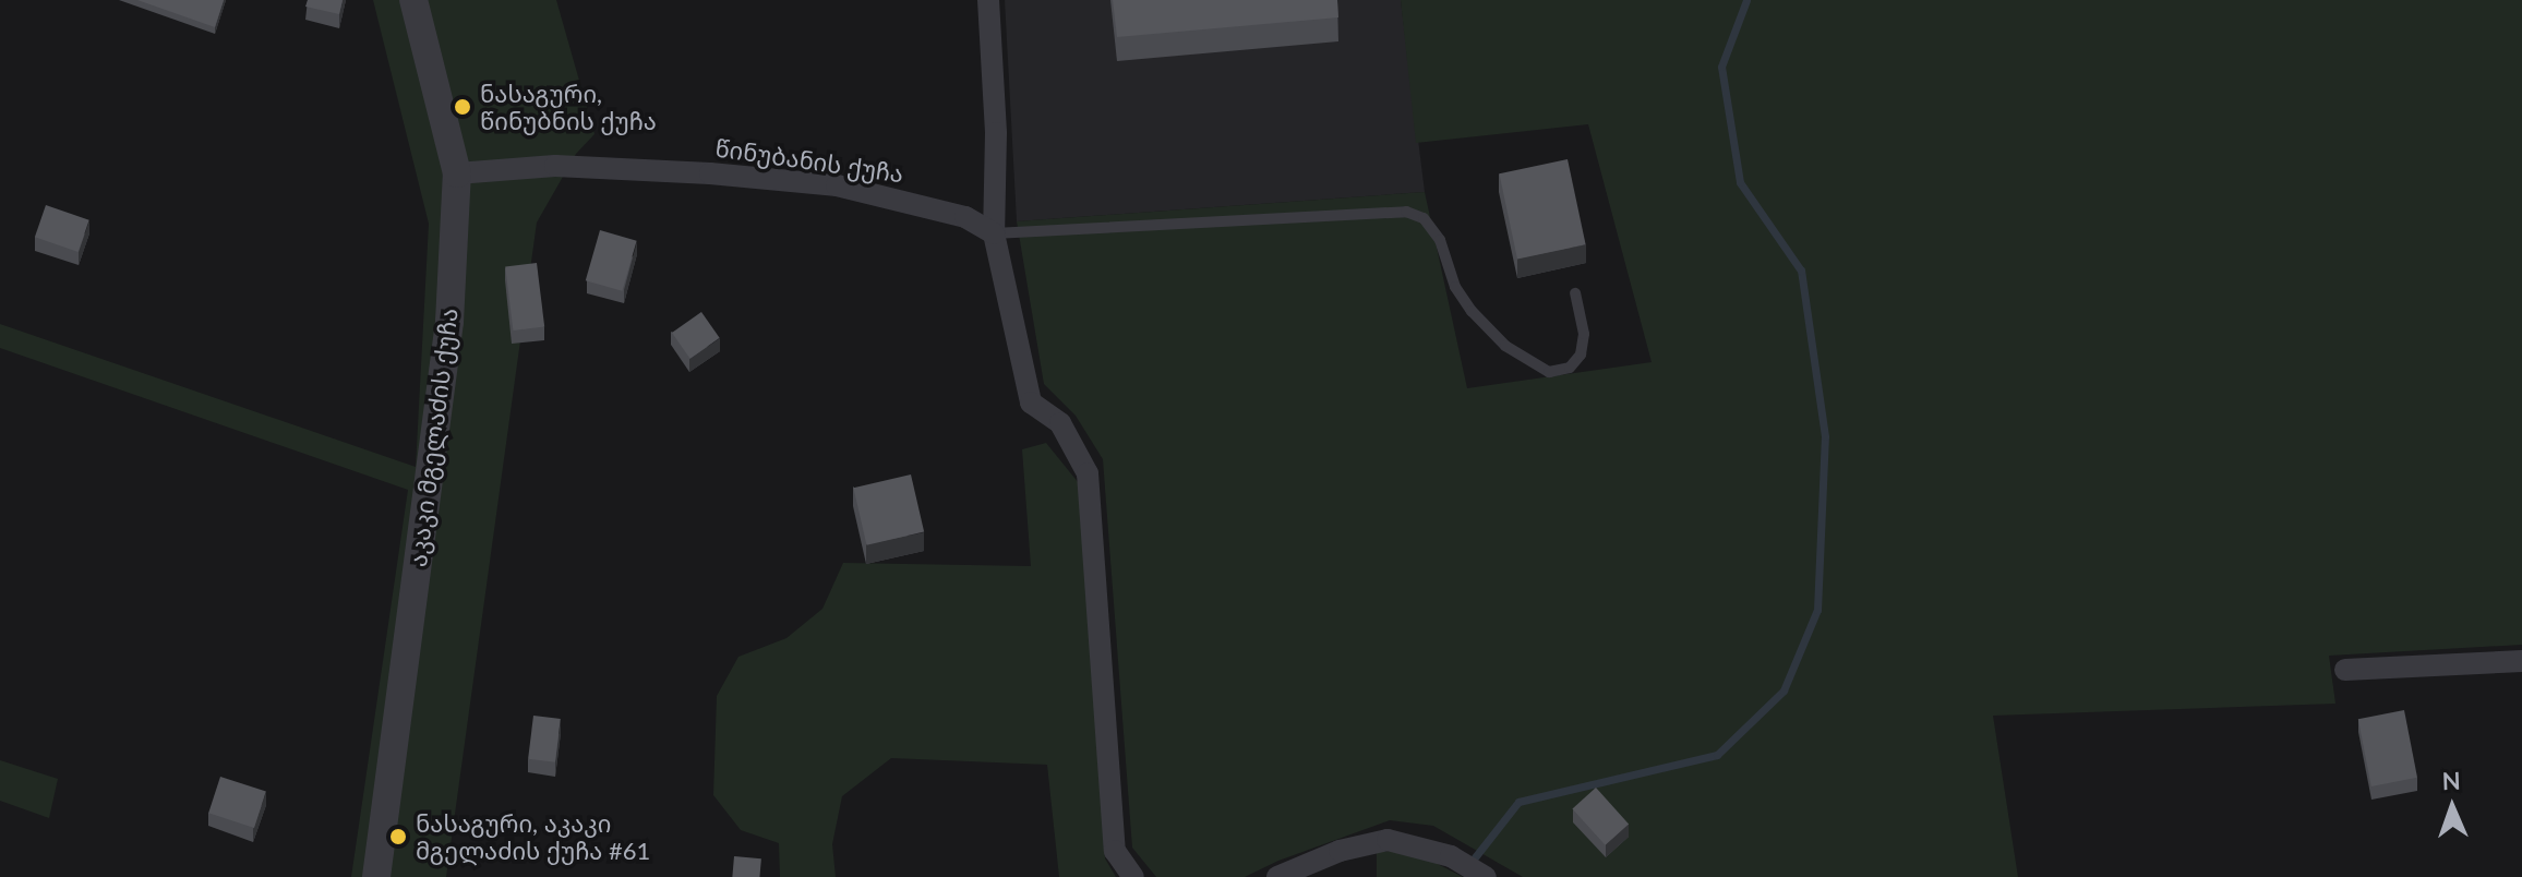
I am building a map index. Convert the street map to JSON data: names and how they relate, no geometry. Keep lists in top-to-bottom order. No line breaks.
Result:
{"streets":{"street":["წინუბანის ქუჩა","აკაკი მგელაძის ქუჩა"]},"crossings":[["წინუბანის ქუჩა","აკაკი მგელაძის ქუჩა"]],"places":["ნასაგური, წინუბნის ქუჩა","ნასაგური, აკაკი მგელაძის ქუჩა #61"],"north":"top"}
